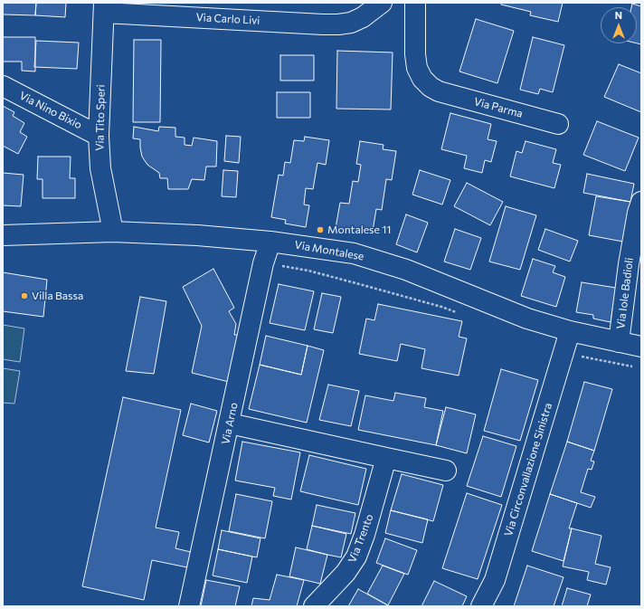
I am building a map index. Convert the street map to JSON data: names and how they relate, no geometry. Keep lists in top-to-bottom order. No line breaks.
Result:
{"streets":{"street":["Via Carlo Livi","Via Parma","Via Nino Bixio","Via Tito Speri","Via Montalese","Via Iole Badioli","Via Arno","Via Circonvallazione Sinistra","Via Trento"]},"crossings":[["Via Carlo Livi","Via Tito Speri"],["Via Nino Bixio","Via Tito Speri"],["Via Tito Speri","Via Montalese"],["Via Montalese","Via Iole Badioli"],["Via Montalese","Via Arno"],["Via Montalese","Via Circonvallazione Sinistra"]],"places":["Montalese 11","Villa Bassa"],"north":"top"}
